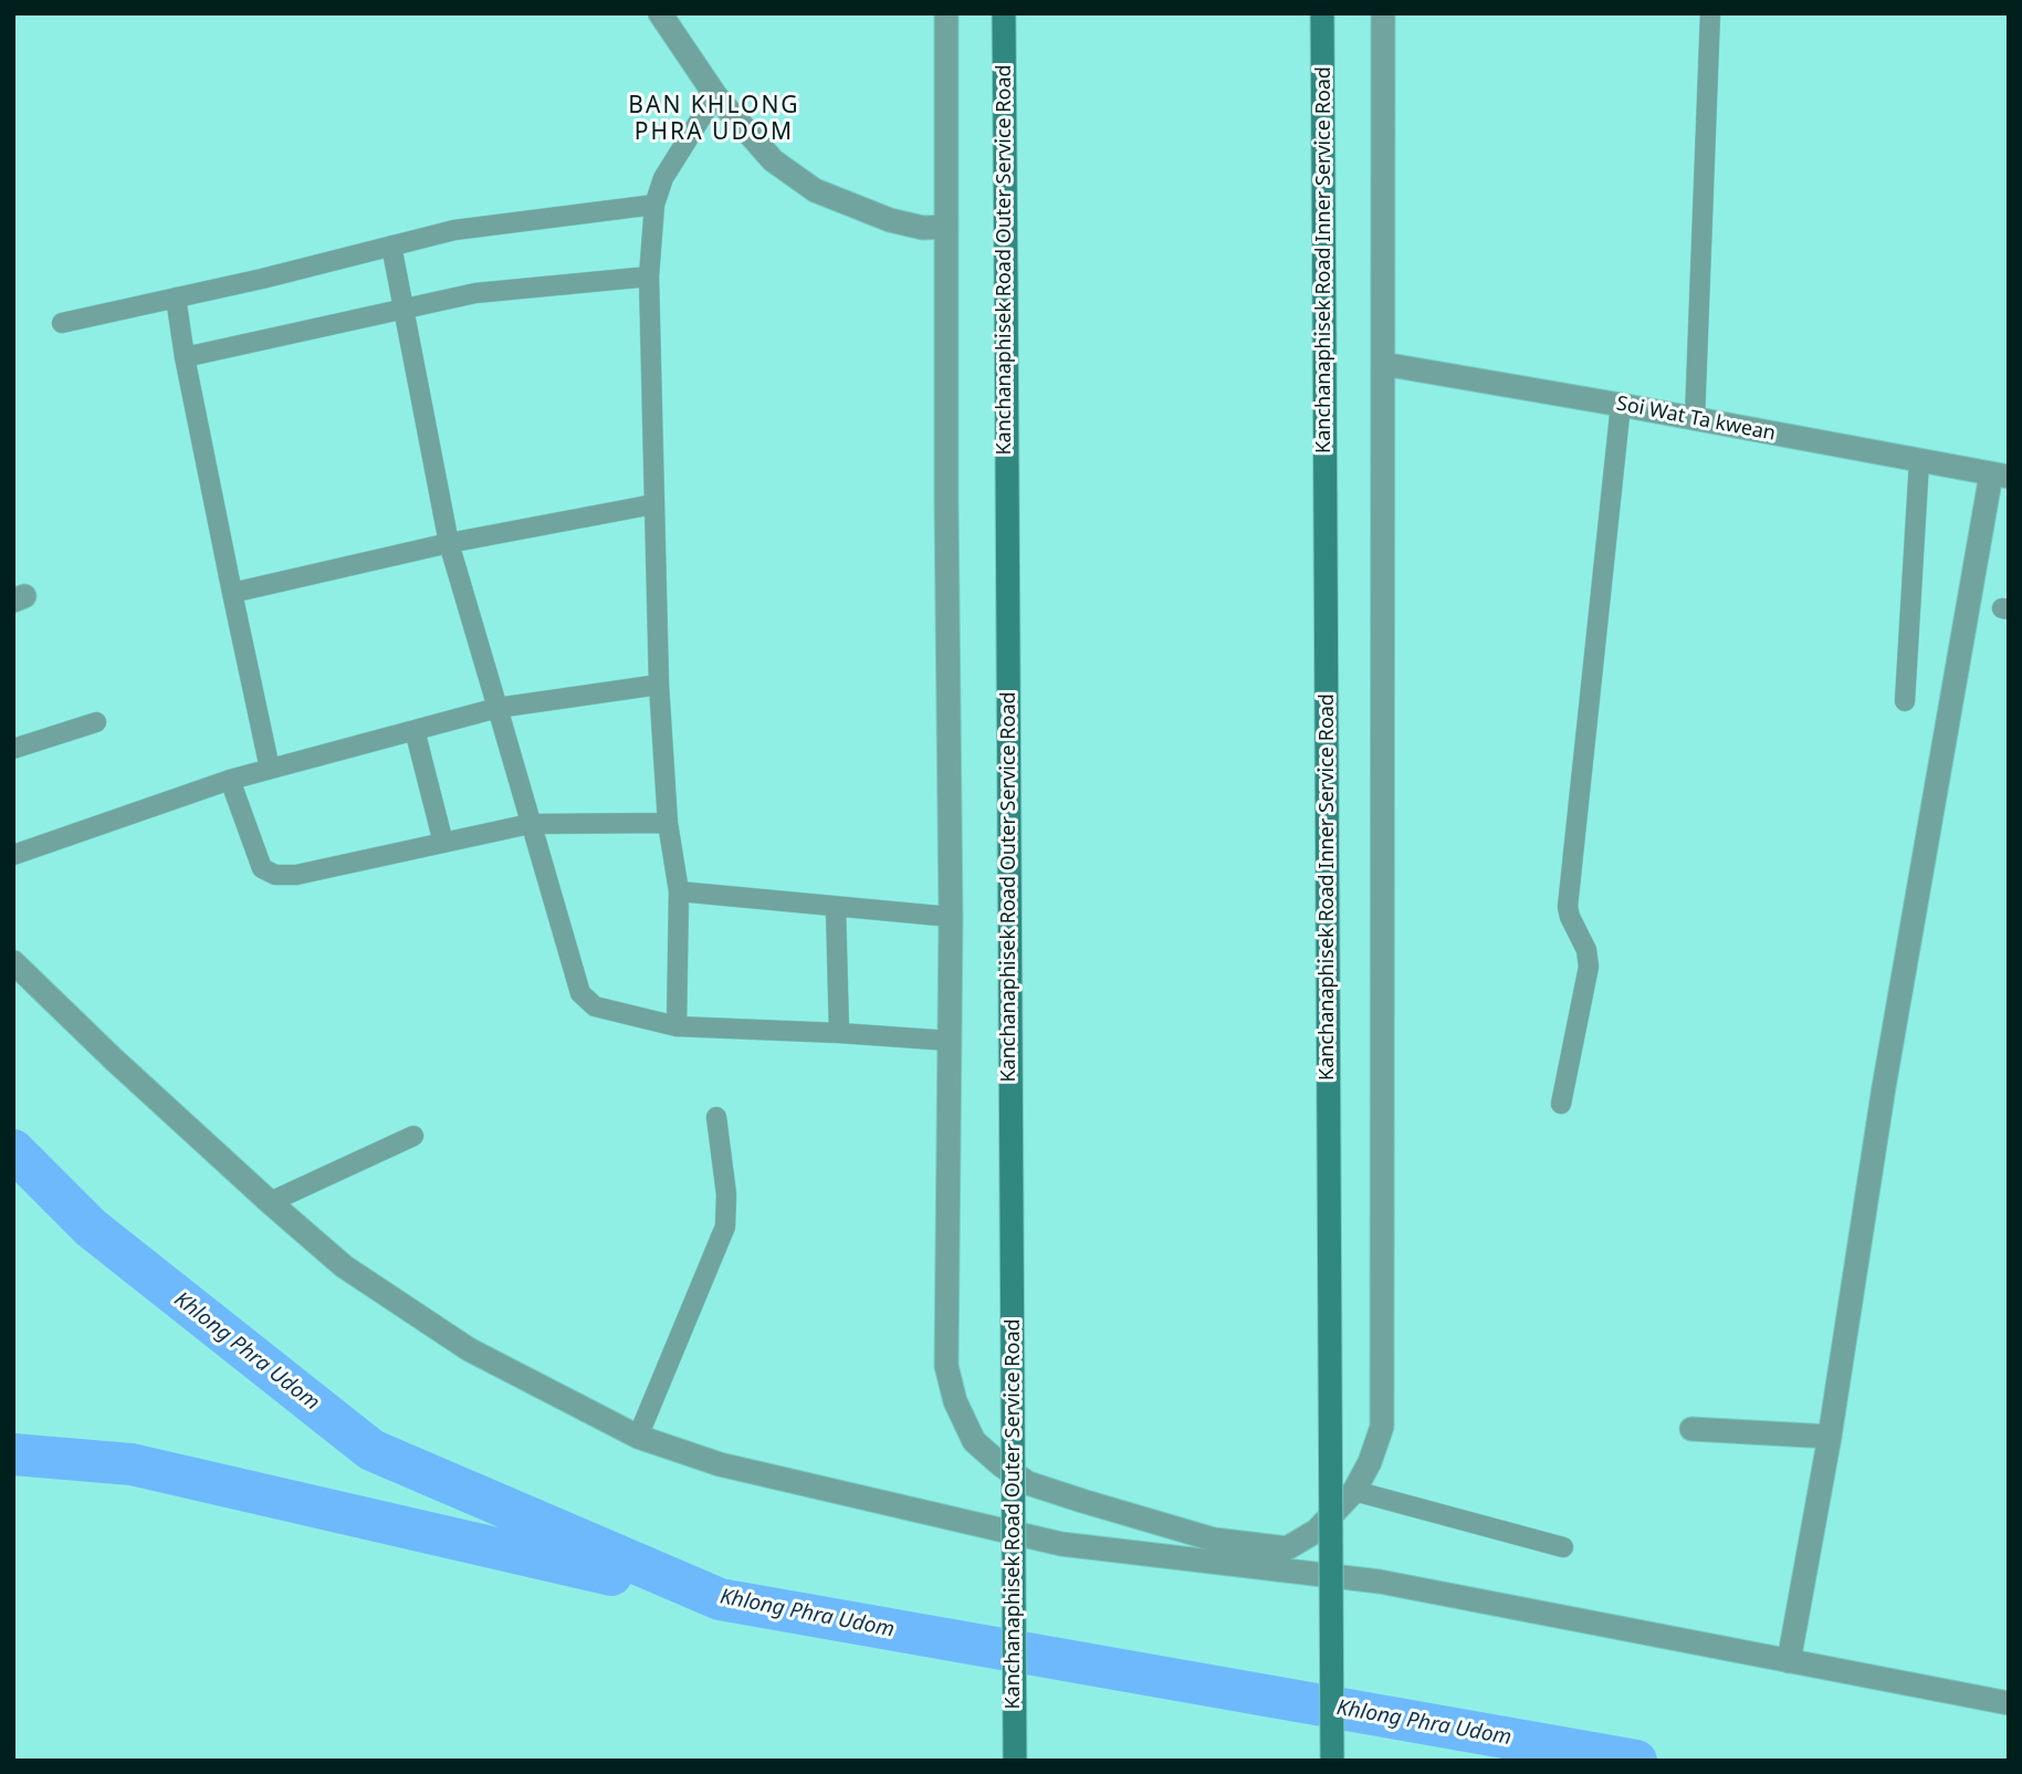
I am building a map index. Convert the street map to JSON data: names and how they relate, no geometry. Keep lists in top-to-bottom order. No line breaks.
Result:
{"streets":{"main road":["Kanchanaphisek Road Outer Service Road","Kanchanaphisek Road Inner Service Road"],"street":["Soi Wat Ta kwean"]},"districts":["BAN KHLONG PHRA UDOM"],"water":["Khlong Phra Udom"]}
